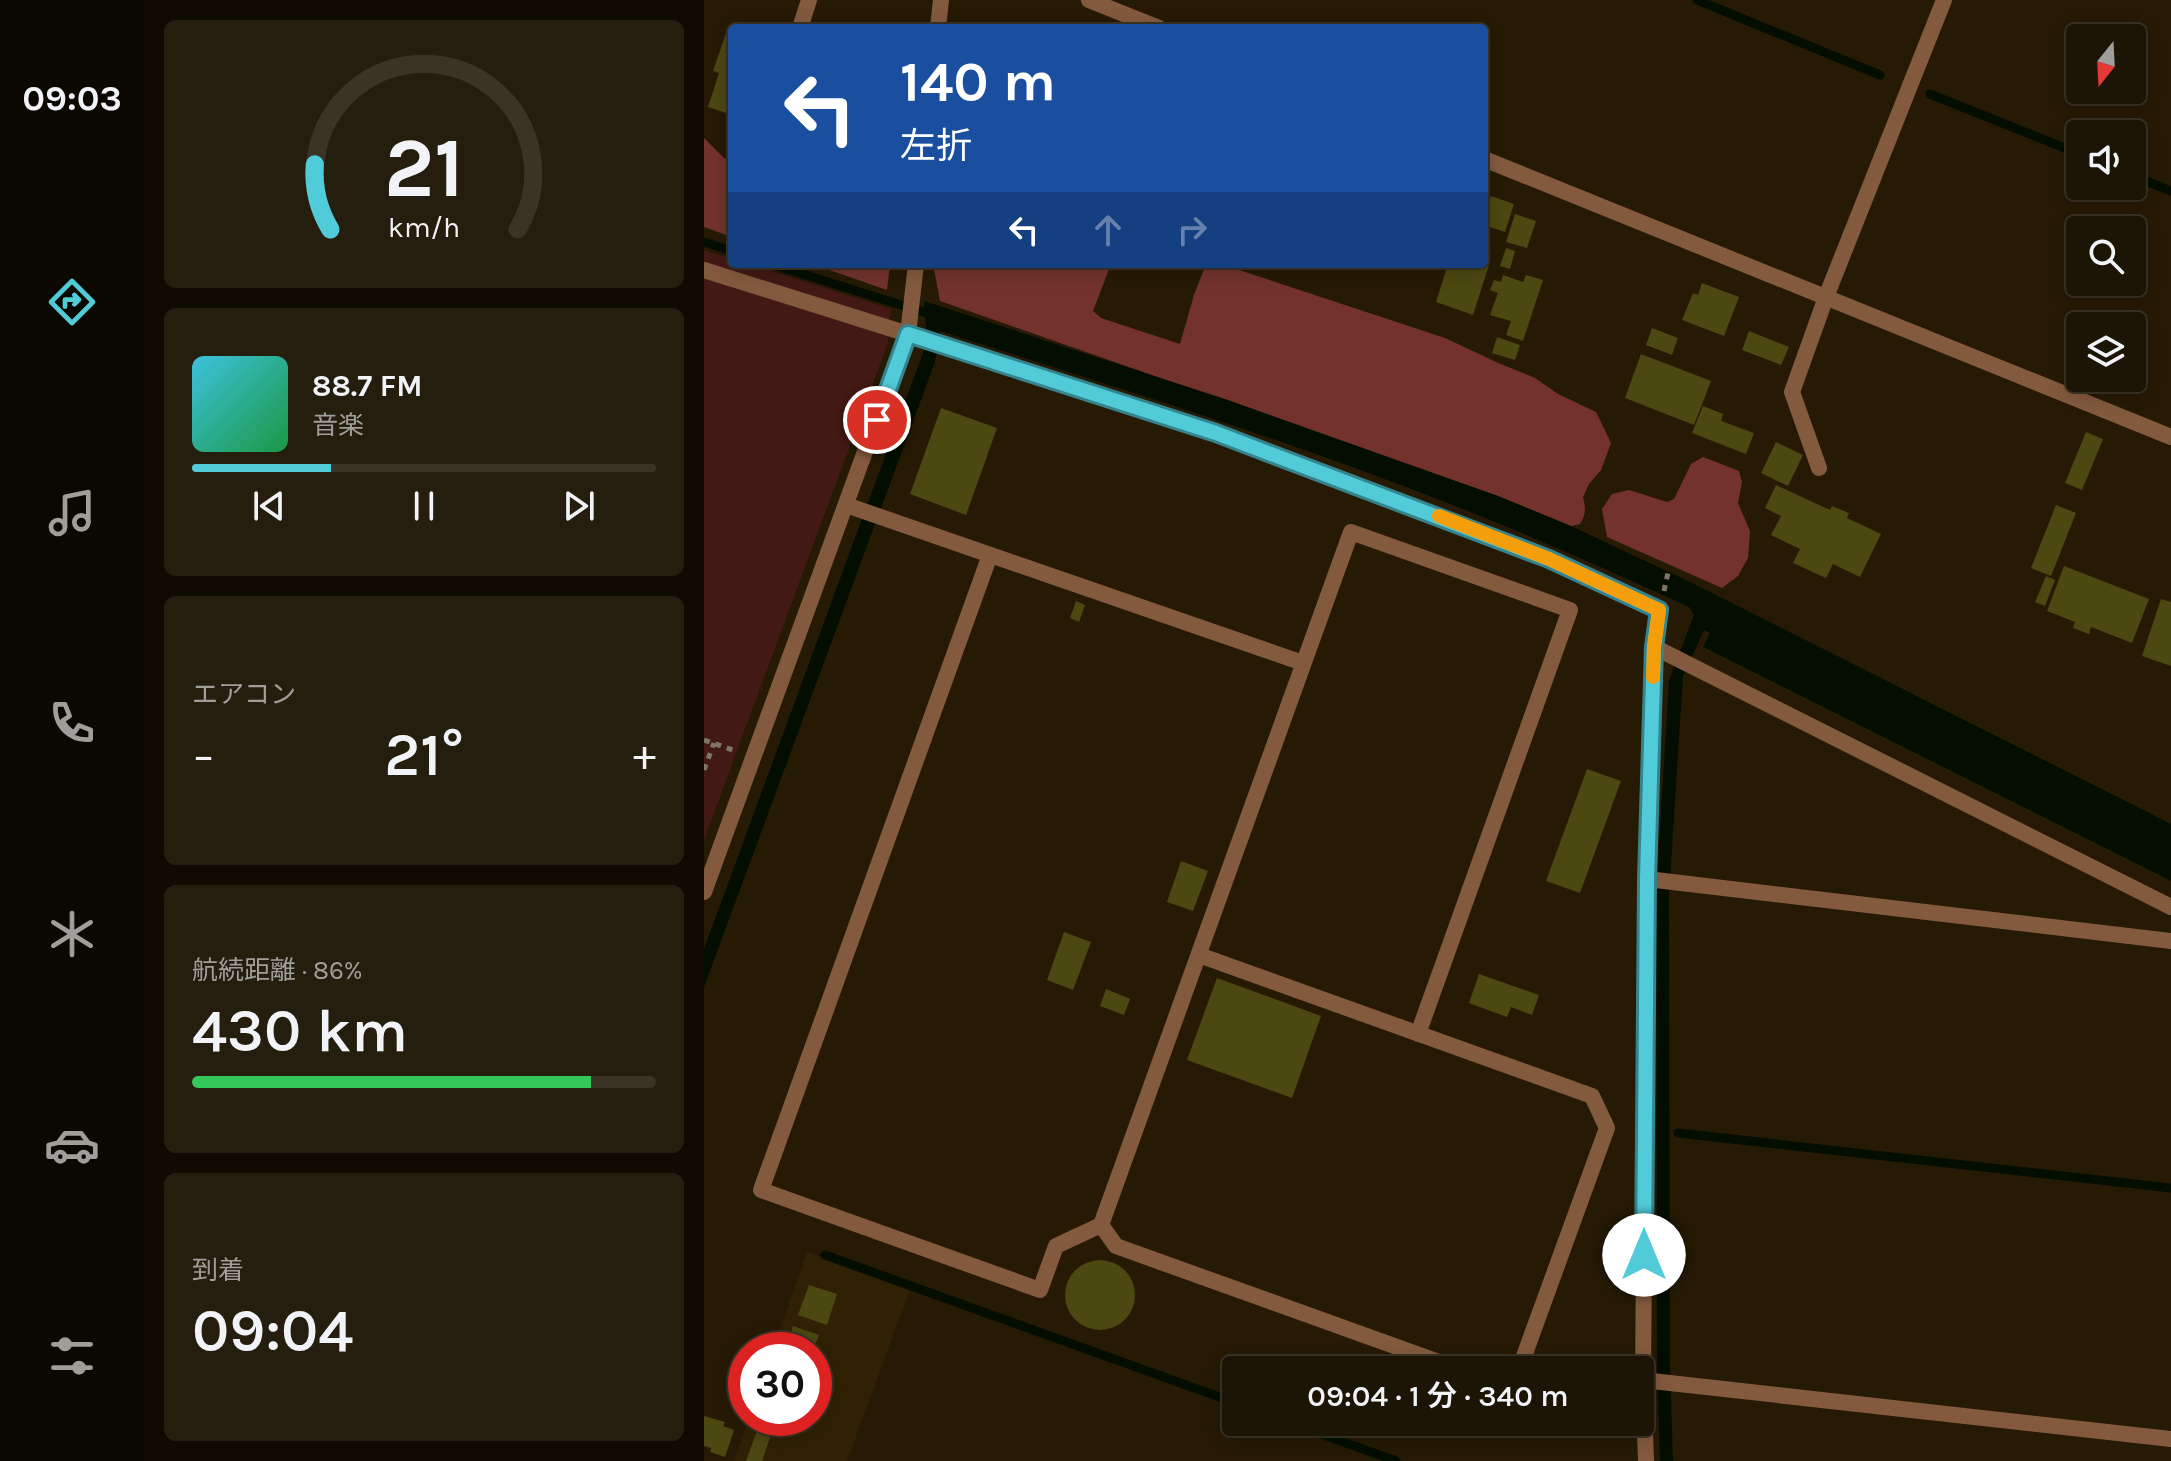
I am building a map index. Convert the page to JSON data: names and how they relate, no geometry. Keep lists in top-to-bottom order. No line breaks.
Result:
{"north":"bottom","page":{"tabs":"09:03","turn":["140 m","左折"],"song":["88.7 FM","音楽"],"tile":["エアコン",["航続距離 · 86%","430 km"],["到着","09:04"]],"heat":["−","21°","+"],"limit":"30","trip":"09:04 · 1 分 · 340 m","gauge":["21","km/h"]}}
